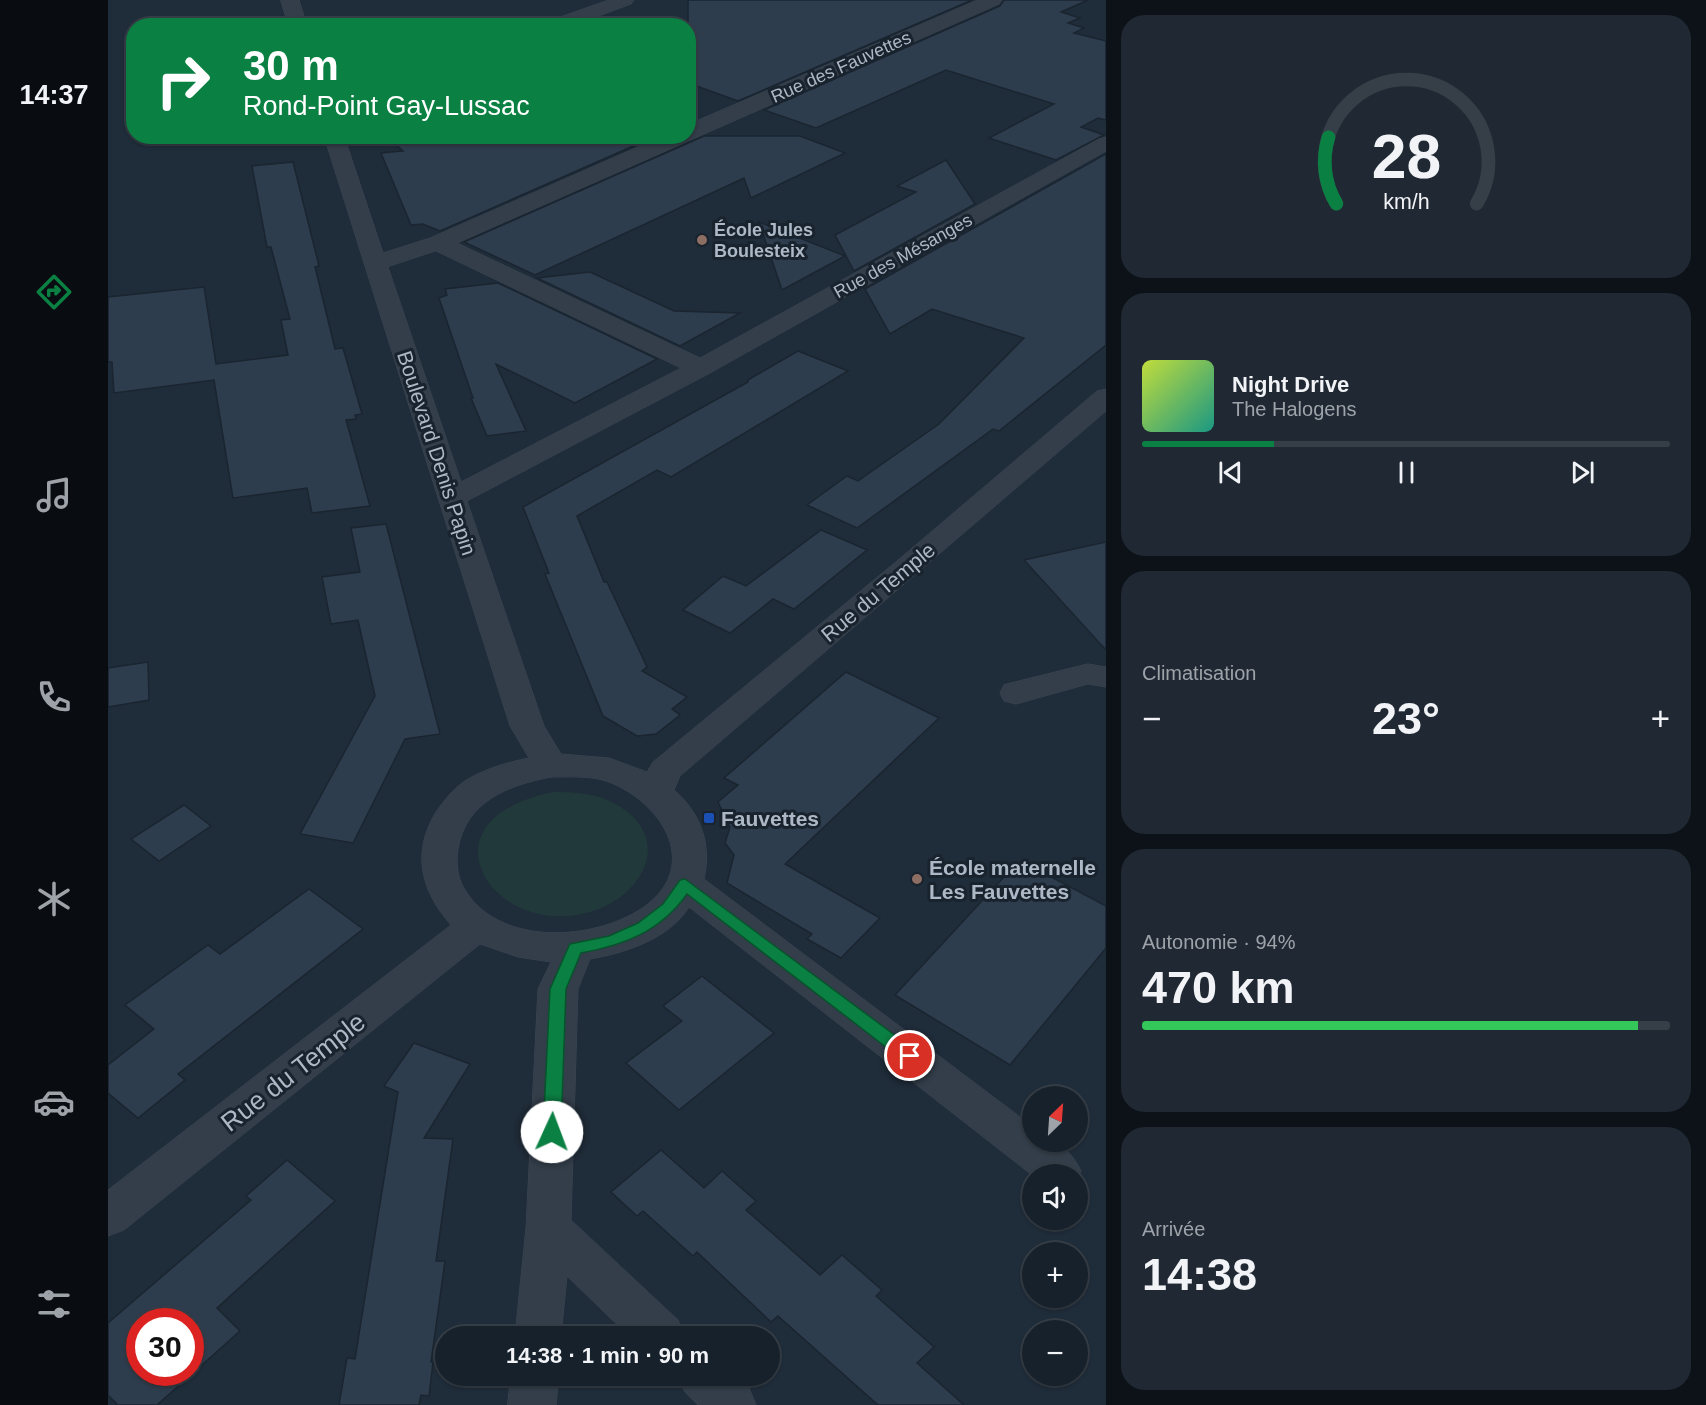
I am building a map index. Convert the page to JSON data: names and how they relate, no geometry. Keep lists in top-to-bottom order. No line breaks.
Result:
{"streets":{"street":["Rue des Fauvettes","Rue des Mésanges","Boulevard Denis Papin","Rue du Temple"]},"crossings":[["Rue des Mésanges","Boulevard Denis Papin"]],"places":{"other":["École Jules Boulesteix","École maternelle Les Fauvettes"],"transit":["Fauvettes"]},"north":"top right","page":{"tabs":"14:37","turn":["30 m","Rond-Point Gay-Lussac"],"song":["Night Drive","The Halogens"],"tile":["Climatisation",["Autonomie · 94%","470 km"],["Arrivée","14:38"]],"heat":["−","23°","+"],"map_buttons":["+","−"],"limit":"30","trip":"14:38 · 1 min · 90 m","gauge":["28","km/h"]}}
